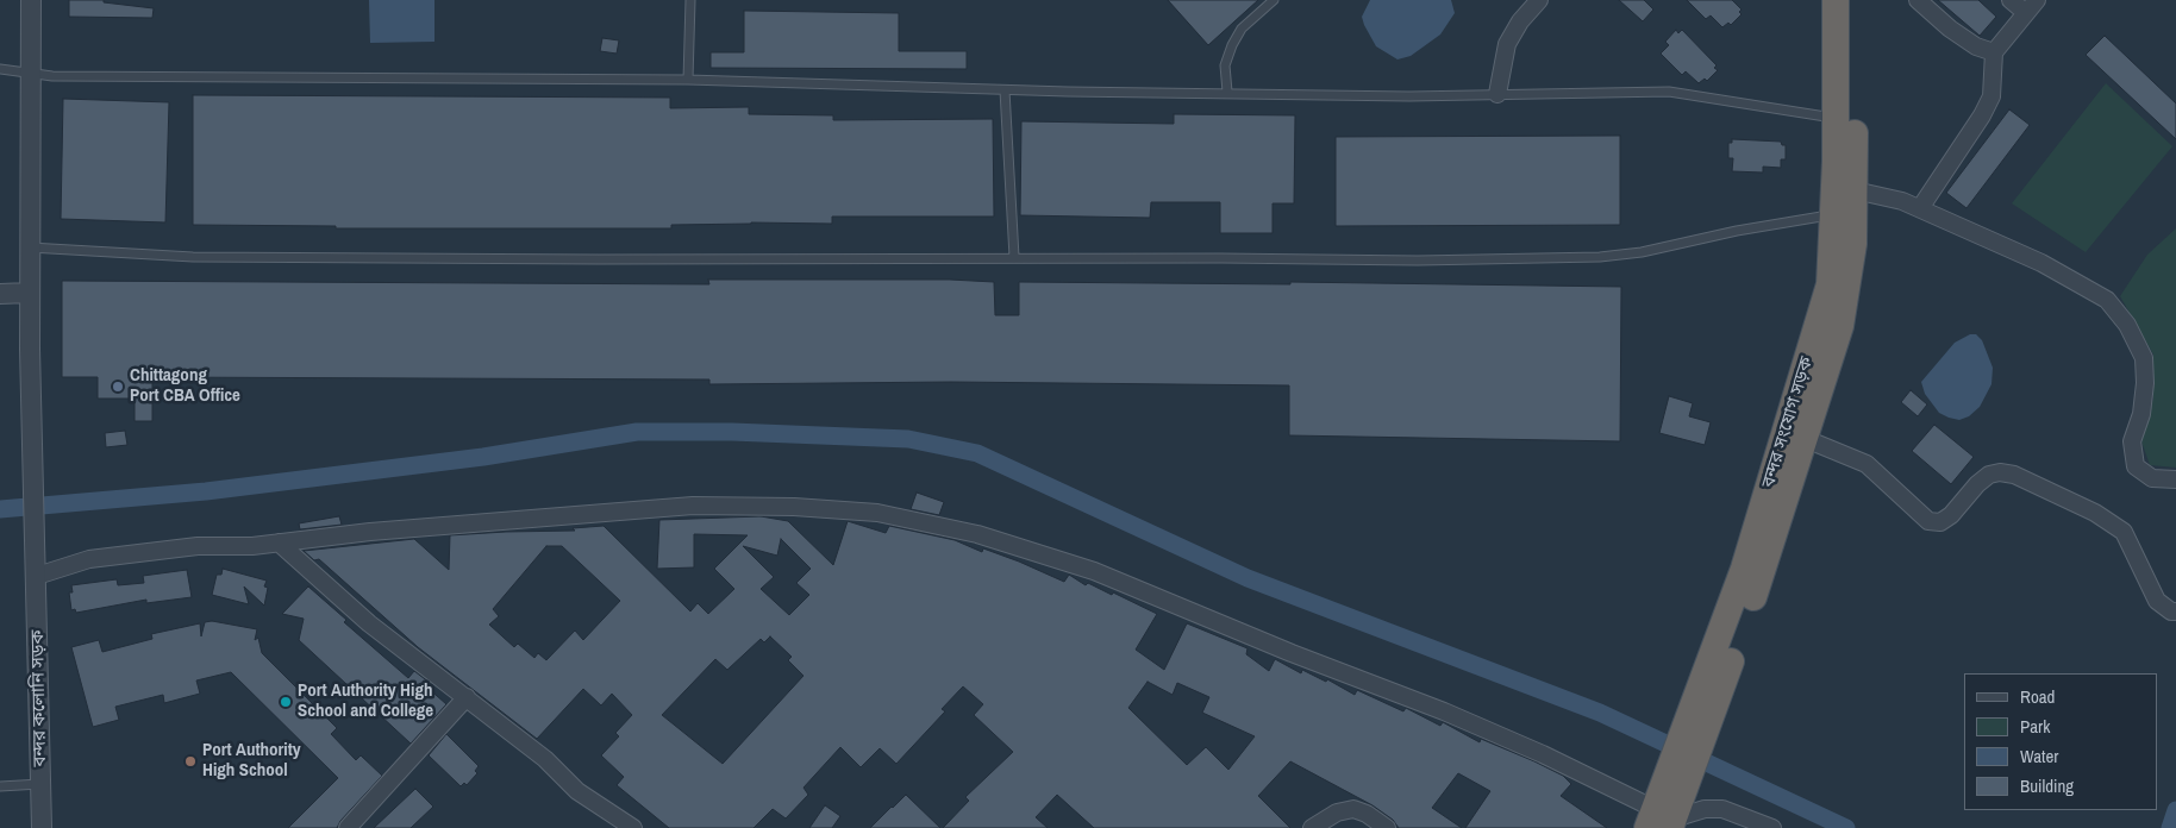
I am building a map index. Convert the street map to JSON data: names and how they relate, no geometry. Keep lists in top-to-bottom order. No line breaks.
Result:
{"streets":{"highway":["বন্দর সংযোগ সড়ক"],"street":["বন্দর কলোনি সড়ক"]},"places":["Chittagong Port CBA Office","Port Authority High School and College","Port Authority High School"],"legend":["Road","Park","Water","Building"]}
